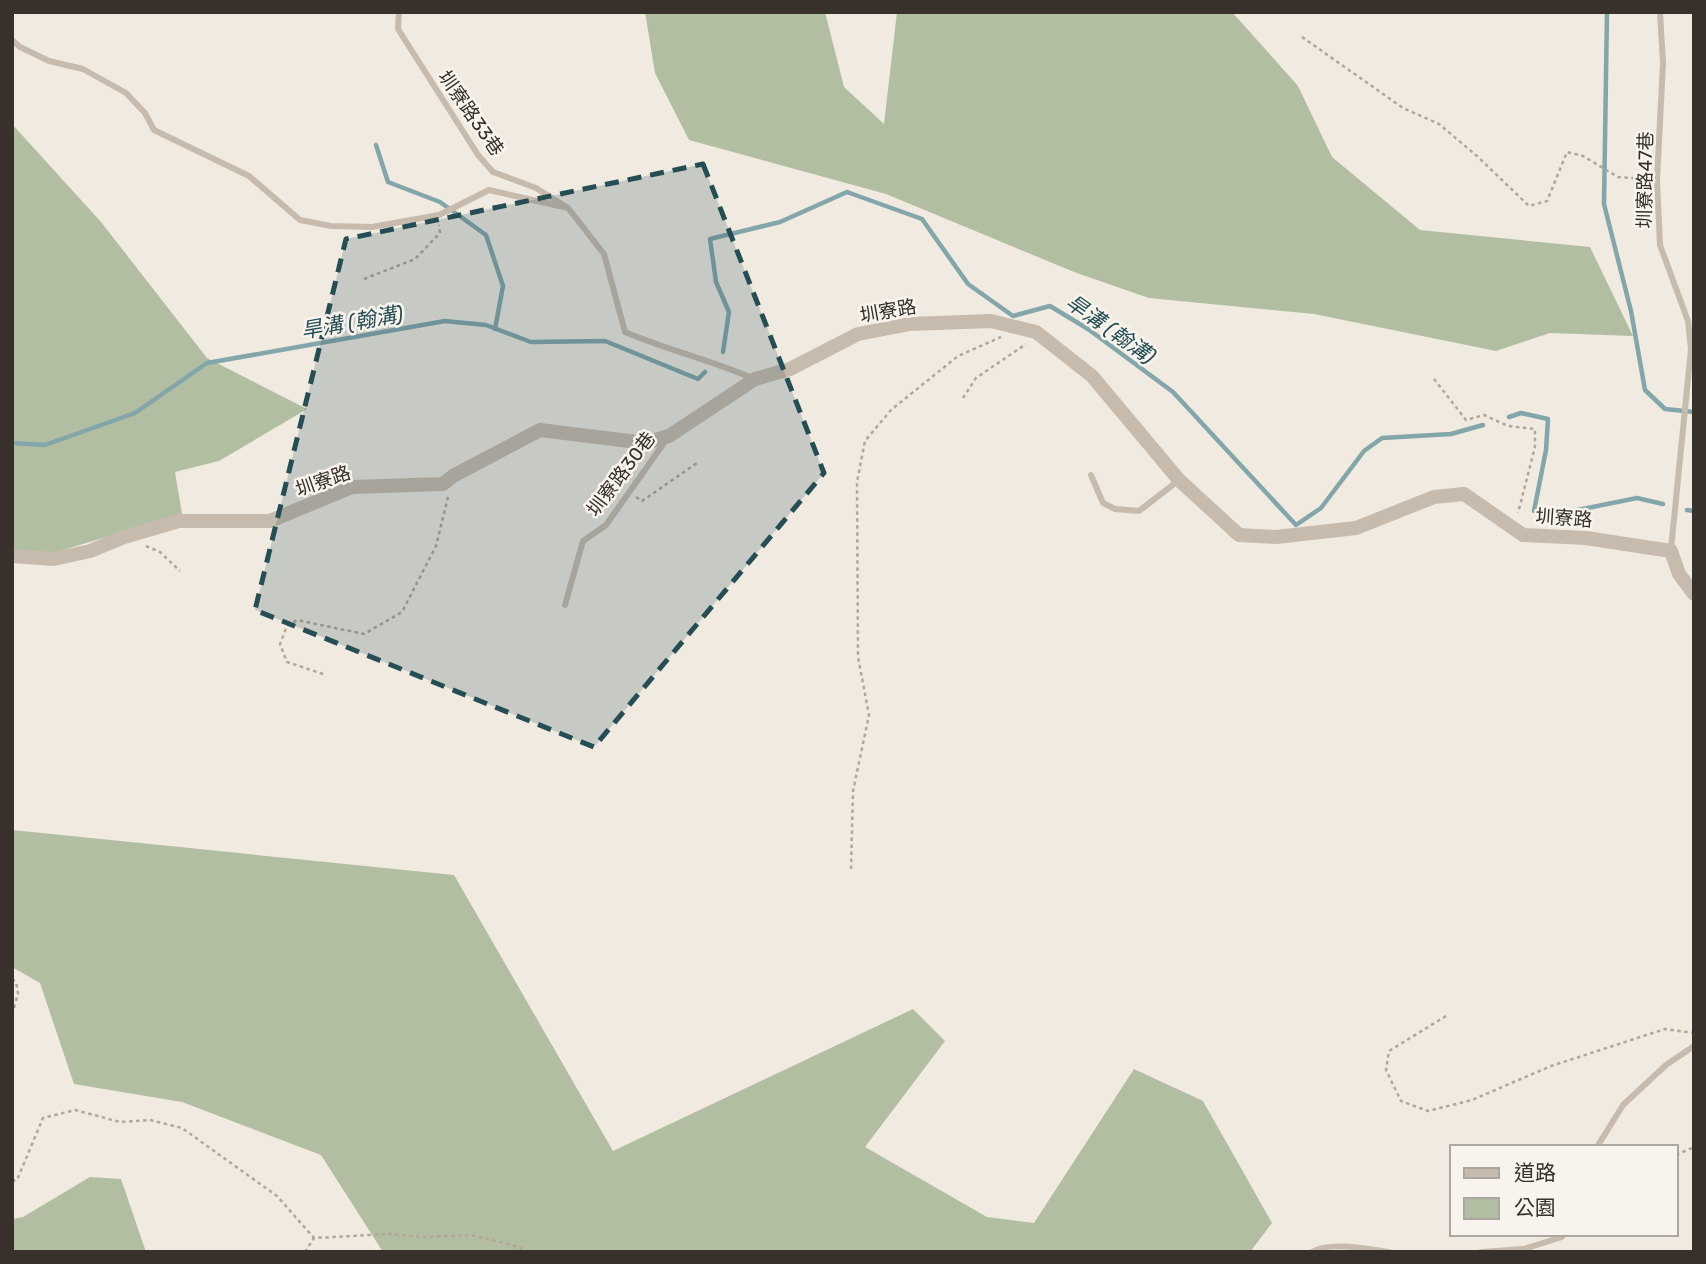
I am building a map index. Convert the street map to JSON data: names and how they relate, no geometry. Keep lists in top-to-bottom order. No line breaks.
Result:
{"streets":{"street":["圳寮路"],"lane":["圳寮路33巷","圳寮路47巷","圳寮路30巷"]},"crossings":[["圳寮路33巷","圳寮路"],["圳寮路47巷","圳寮路"],["圳寮路","圳寮路30巷"]],"water":["旱溝 (翰溝)"],"legend":["道路","公園"]}
